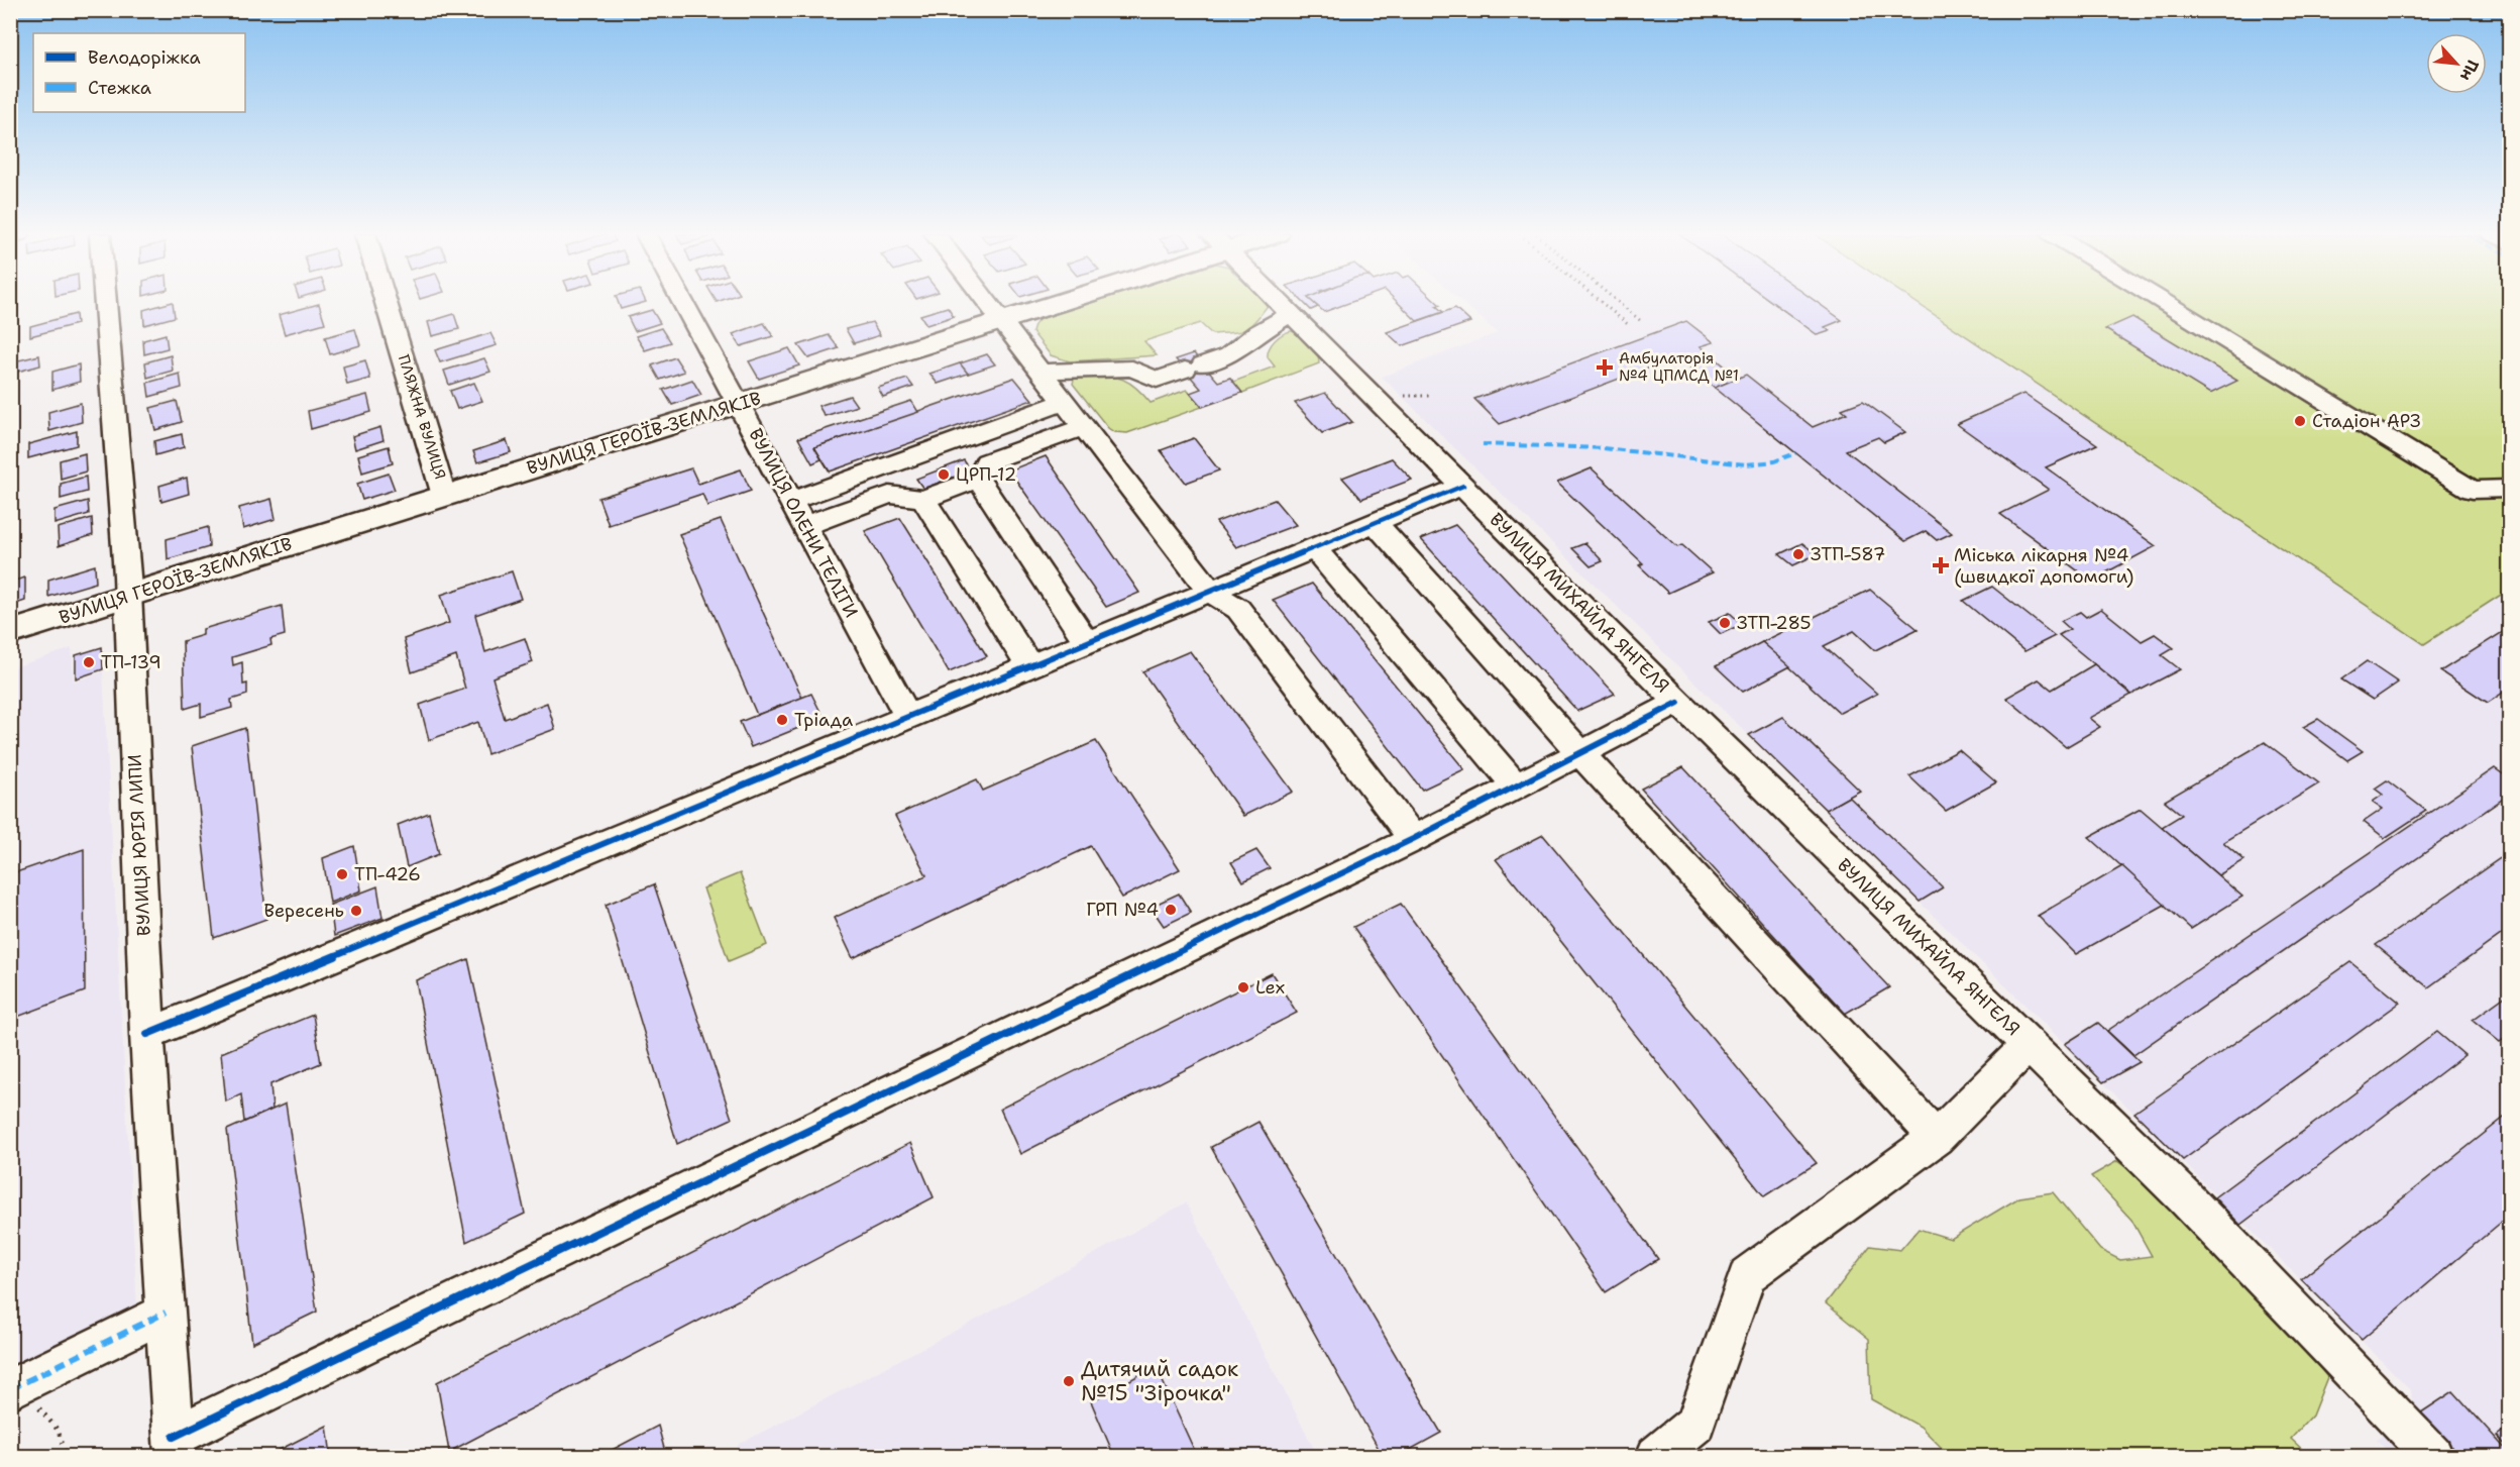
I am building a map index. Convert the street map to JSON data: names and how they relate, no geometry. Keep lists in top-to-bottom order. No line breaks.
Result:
{"streets":{"main road":["ВУЛИЦЯ ГЕРОЇВ-ЗЕМЛЯКІВ"],"street":["ПЛЯЖНА ВУЛИЦЯ","ВУЛИЦЯ ОЛЕНИ ТЕЛІГИ","ВУЛИЦЯ МИХАЙЛА ЯНГЕЛЯ","ВУЛИЦЯ ЮРІЯ ЛИПИ"]},"crossings":[["ПЛЯЖНА ВУЛИЦЯ","ВУЛИЦЯ ГЕРОЇВ-ЗЕМЛЯКІВ"],["ВУЛИЦЯ ГЕРОЇВ-ЗЕМЛЯКІВ","ВУЛИЦЯ ОЛЕНИ ТЕЛІГИ"],["ВУЛИЦЯ ГЕРОЇВ-ЗЕМЛЯКІВ","ВУЛИЦЯ ЮРІЯ ЛИПИ"]],"places":{"health":["Амбулаторія №4 ЦПМСД №1","Міська лікарня №4 (швидкої допомоги)"],"other":["Стадіон АРЗ","ЦРП-12","ЗТП-587","ЗТП-285","ТП-139","Тріада","ТП-426","ГРП №4","Вересень","Lex","Дитячий садок №15 \"Зірочка\""]},"legend":["Велодоріжка","Стежка"],"north":"bottom right"}
